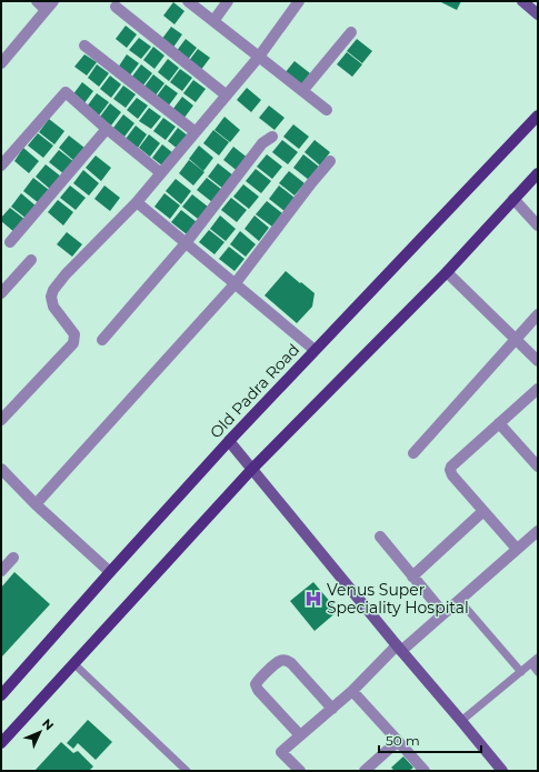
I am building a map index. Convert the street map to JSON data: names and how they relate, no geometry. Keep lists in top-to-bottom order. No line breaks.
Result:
{"streets":{"main road":["Old Padra Road"]},"places":{"hospital":["Venus Super Speciality Hospital"]},"scale_bar":"50 m","north":"top right"}
